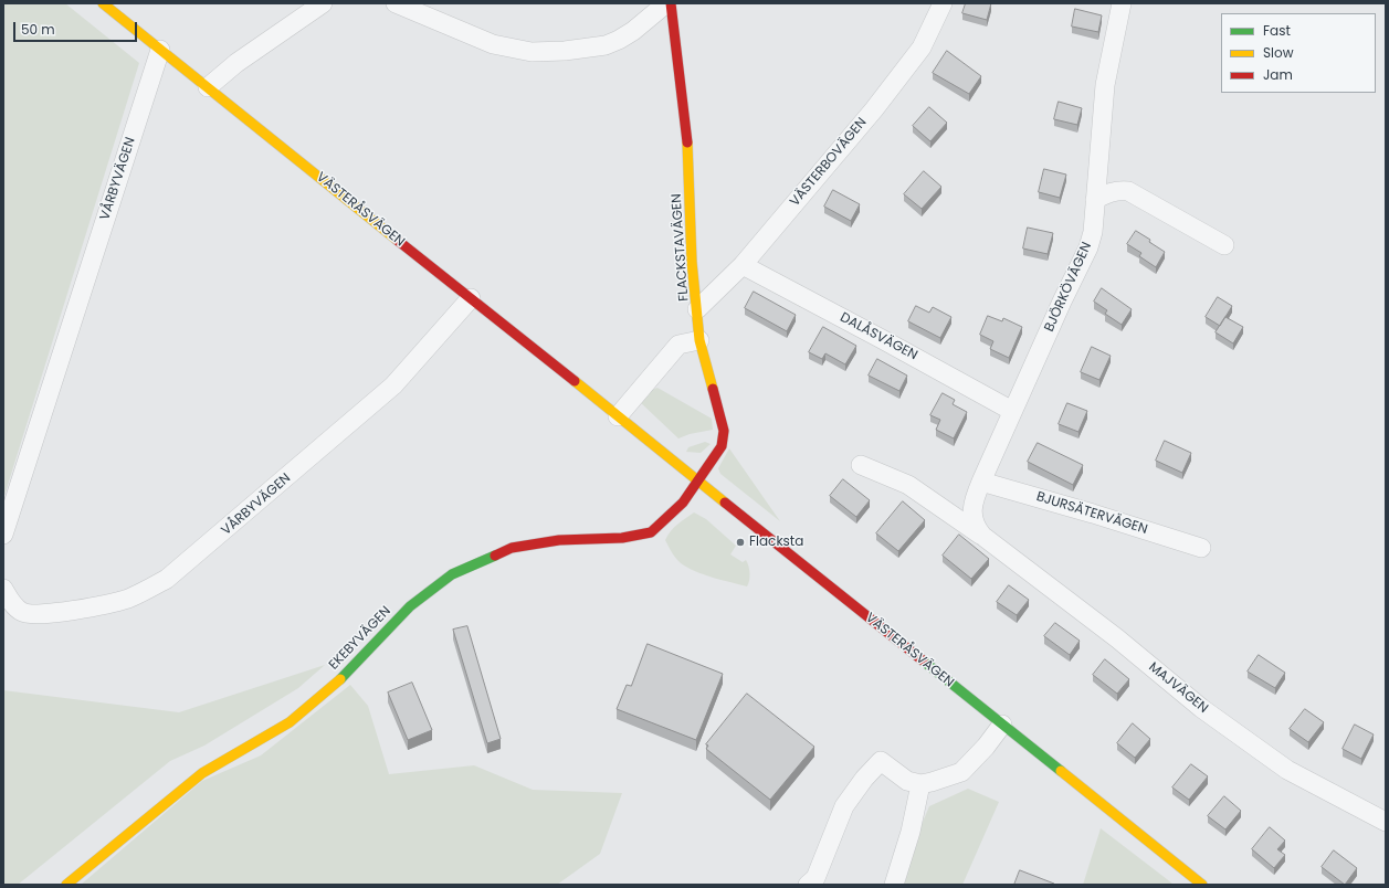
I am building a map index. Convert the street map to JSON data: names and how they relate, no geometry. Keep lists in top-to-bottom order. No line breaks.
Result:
{"streets":{"street":["VÄSTERBOVÄGEN","VÅRBYVÄGEN","VÄSTERÅSVÄGEN","FLACKSTAVÄGEN","BJÖRKÖVÄGEN","DALÅSVÄGEN","BJURSÄTERVÄGEN","EKEBYVÄGEN","MAJVÄGEN"]},"crossings":[["VÄSTERBOVÄGEN","FLACKSTAVÄGEN"],["VÄSTERBOVÄGEN","DALÅSVÄGEN"],["VÅRBYVÄGEN","VÄSTERÅSVÄGEN"],["VÄSTERÅSVÄGEN","FLACKSTAVÄGEN"],["VÄSTERÅSVÄGEN","EKEBYVÄGEN"],["FLACKSTAVÄGEN","EKEBYVÄGEN"],["BJÖRKÖVÄGEN","DALÅSVÄGEN"],["BJÖRKÖVÄGEN","BJURSÄTERVÄGEN"],["BJÖRKÖVÄGEN","MAJVÄGEN"],["BJURSÄTERVÄGEN","MAJVÄGEN"]],"places":["Flacksta"],"legend":["Fast","Slow","Jam"],"scale_bar":"50 m"}
